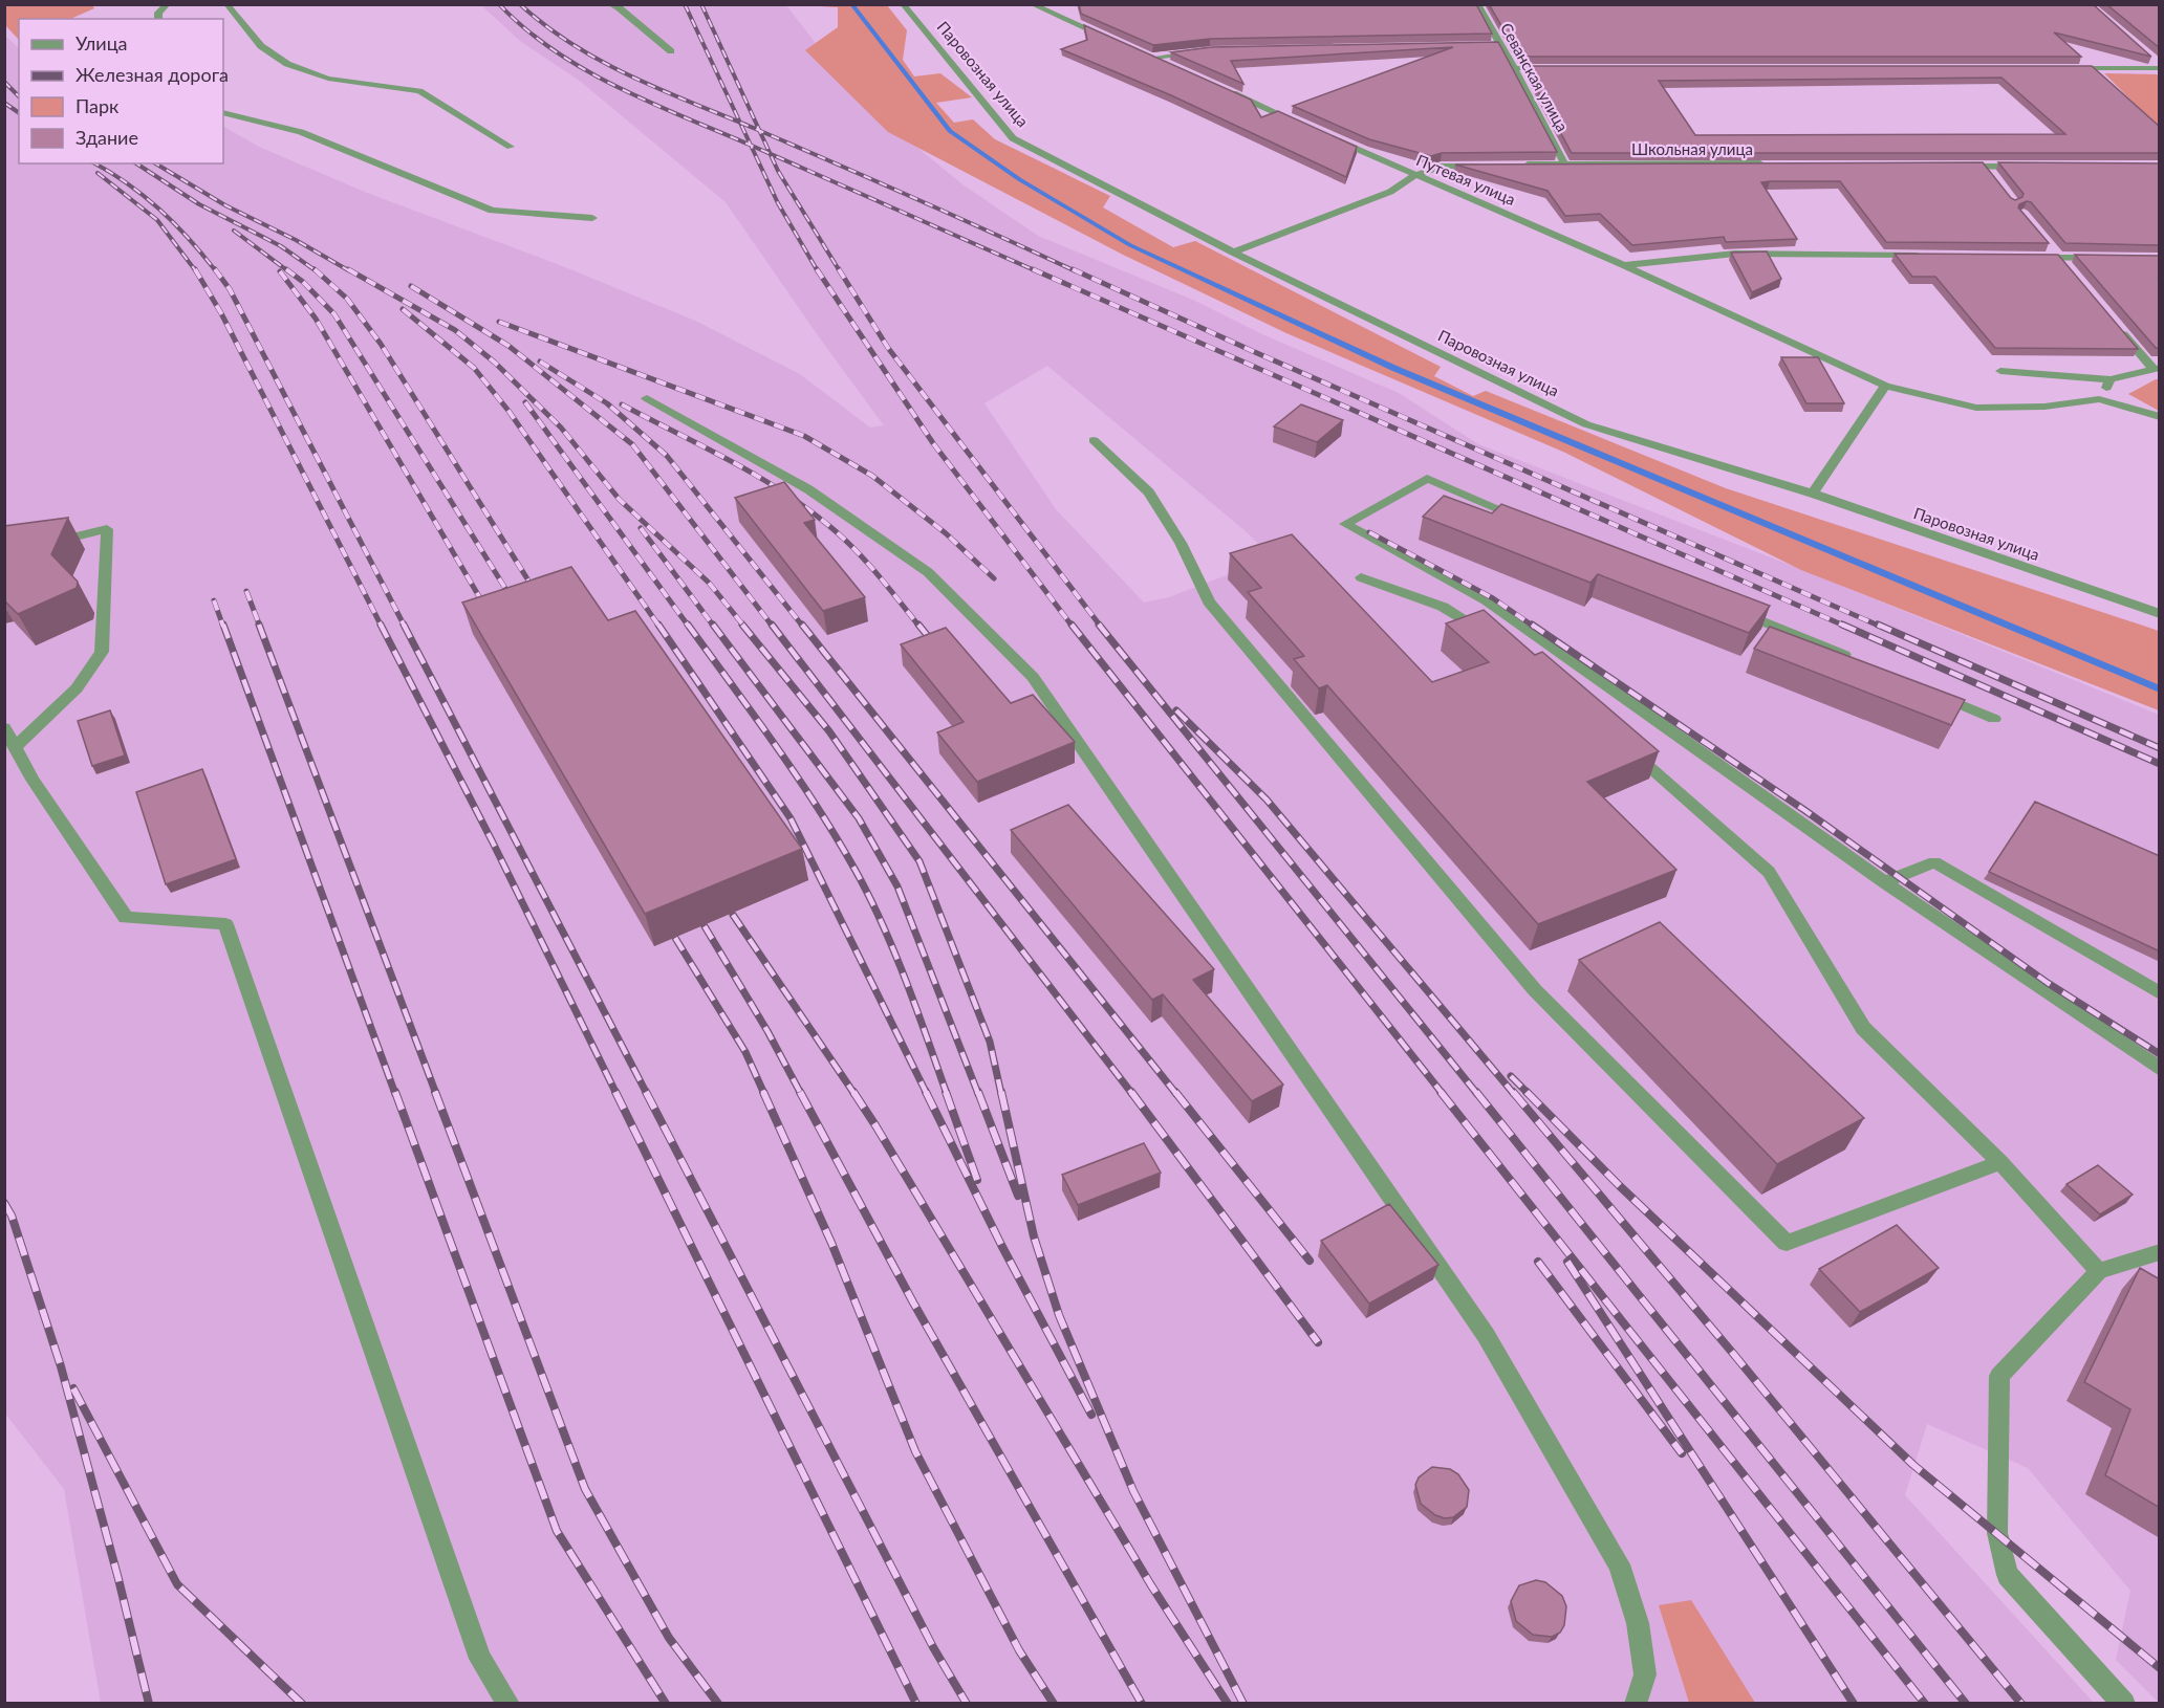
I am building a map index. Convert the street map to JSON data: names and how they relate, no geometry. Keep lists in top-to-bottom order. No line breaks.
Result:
{"streets":{"street":["Паровозная улица","Севанская улица","Школьная улица","Путевая улица"]},"crossings":[["Севанская улица","Школьная улица"]],"legend":["Улица","Железная дорога","Парк","Здание"]}
